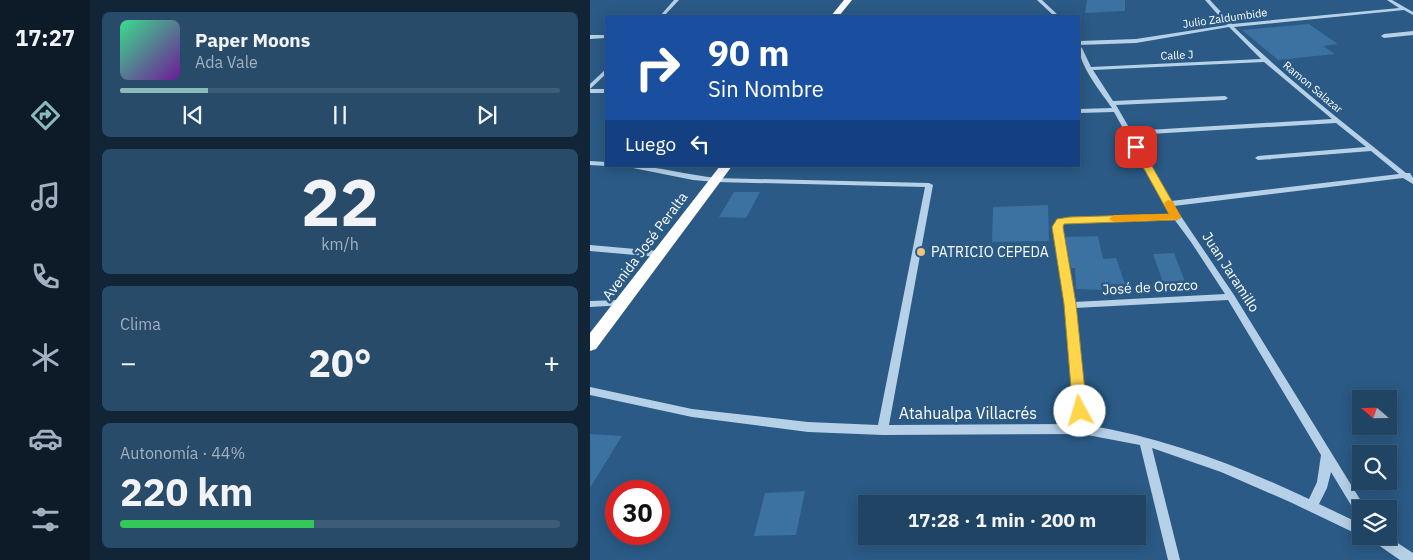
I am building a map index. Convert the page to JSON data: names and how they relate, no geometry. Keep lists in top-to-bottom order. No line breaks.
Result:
{"streets":{"highway":["Avenida José Peralta"],"street":["Julio Zaldumbide","Calle J","Ramon Salazar","Juan Jaramillo","José de Orozco","Atahualpa Villacrés"]},"crossings":[["Julio Zaldumbide","Ramon Salazar"],["Calle J","Ramon Salazar"],["Calle J","Juan Jaramillo"],["Juan Jaramillo","José de Orozco"]],"places":["PATRICIO CEPEDA"],"north":"left","page":{"tabs":"17:27","turn":["90 m","Sin Nombre"],"song":["Paper Moons","Ada Vale"],"then":"Luego","tile":[["22","km/h"],"Clima",["Autonomía · 44%","220 km"]],"heat":["−","20°","+"],"limit":"30","trip":"17:28 · 1 min · 200 m"}}
